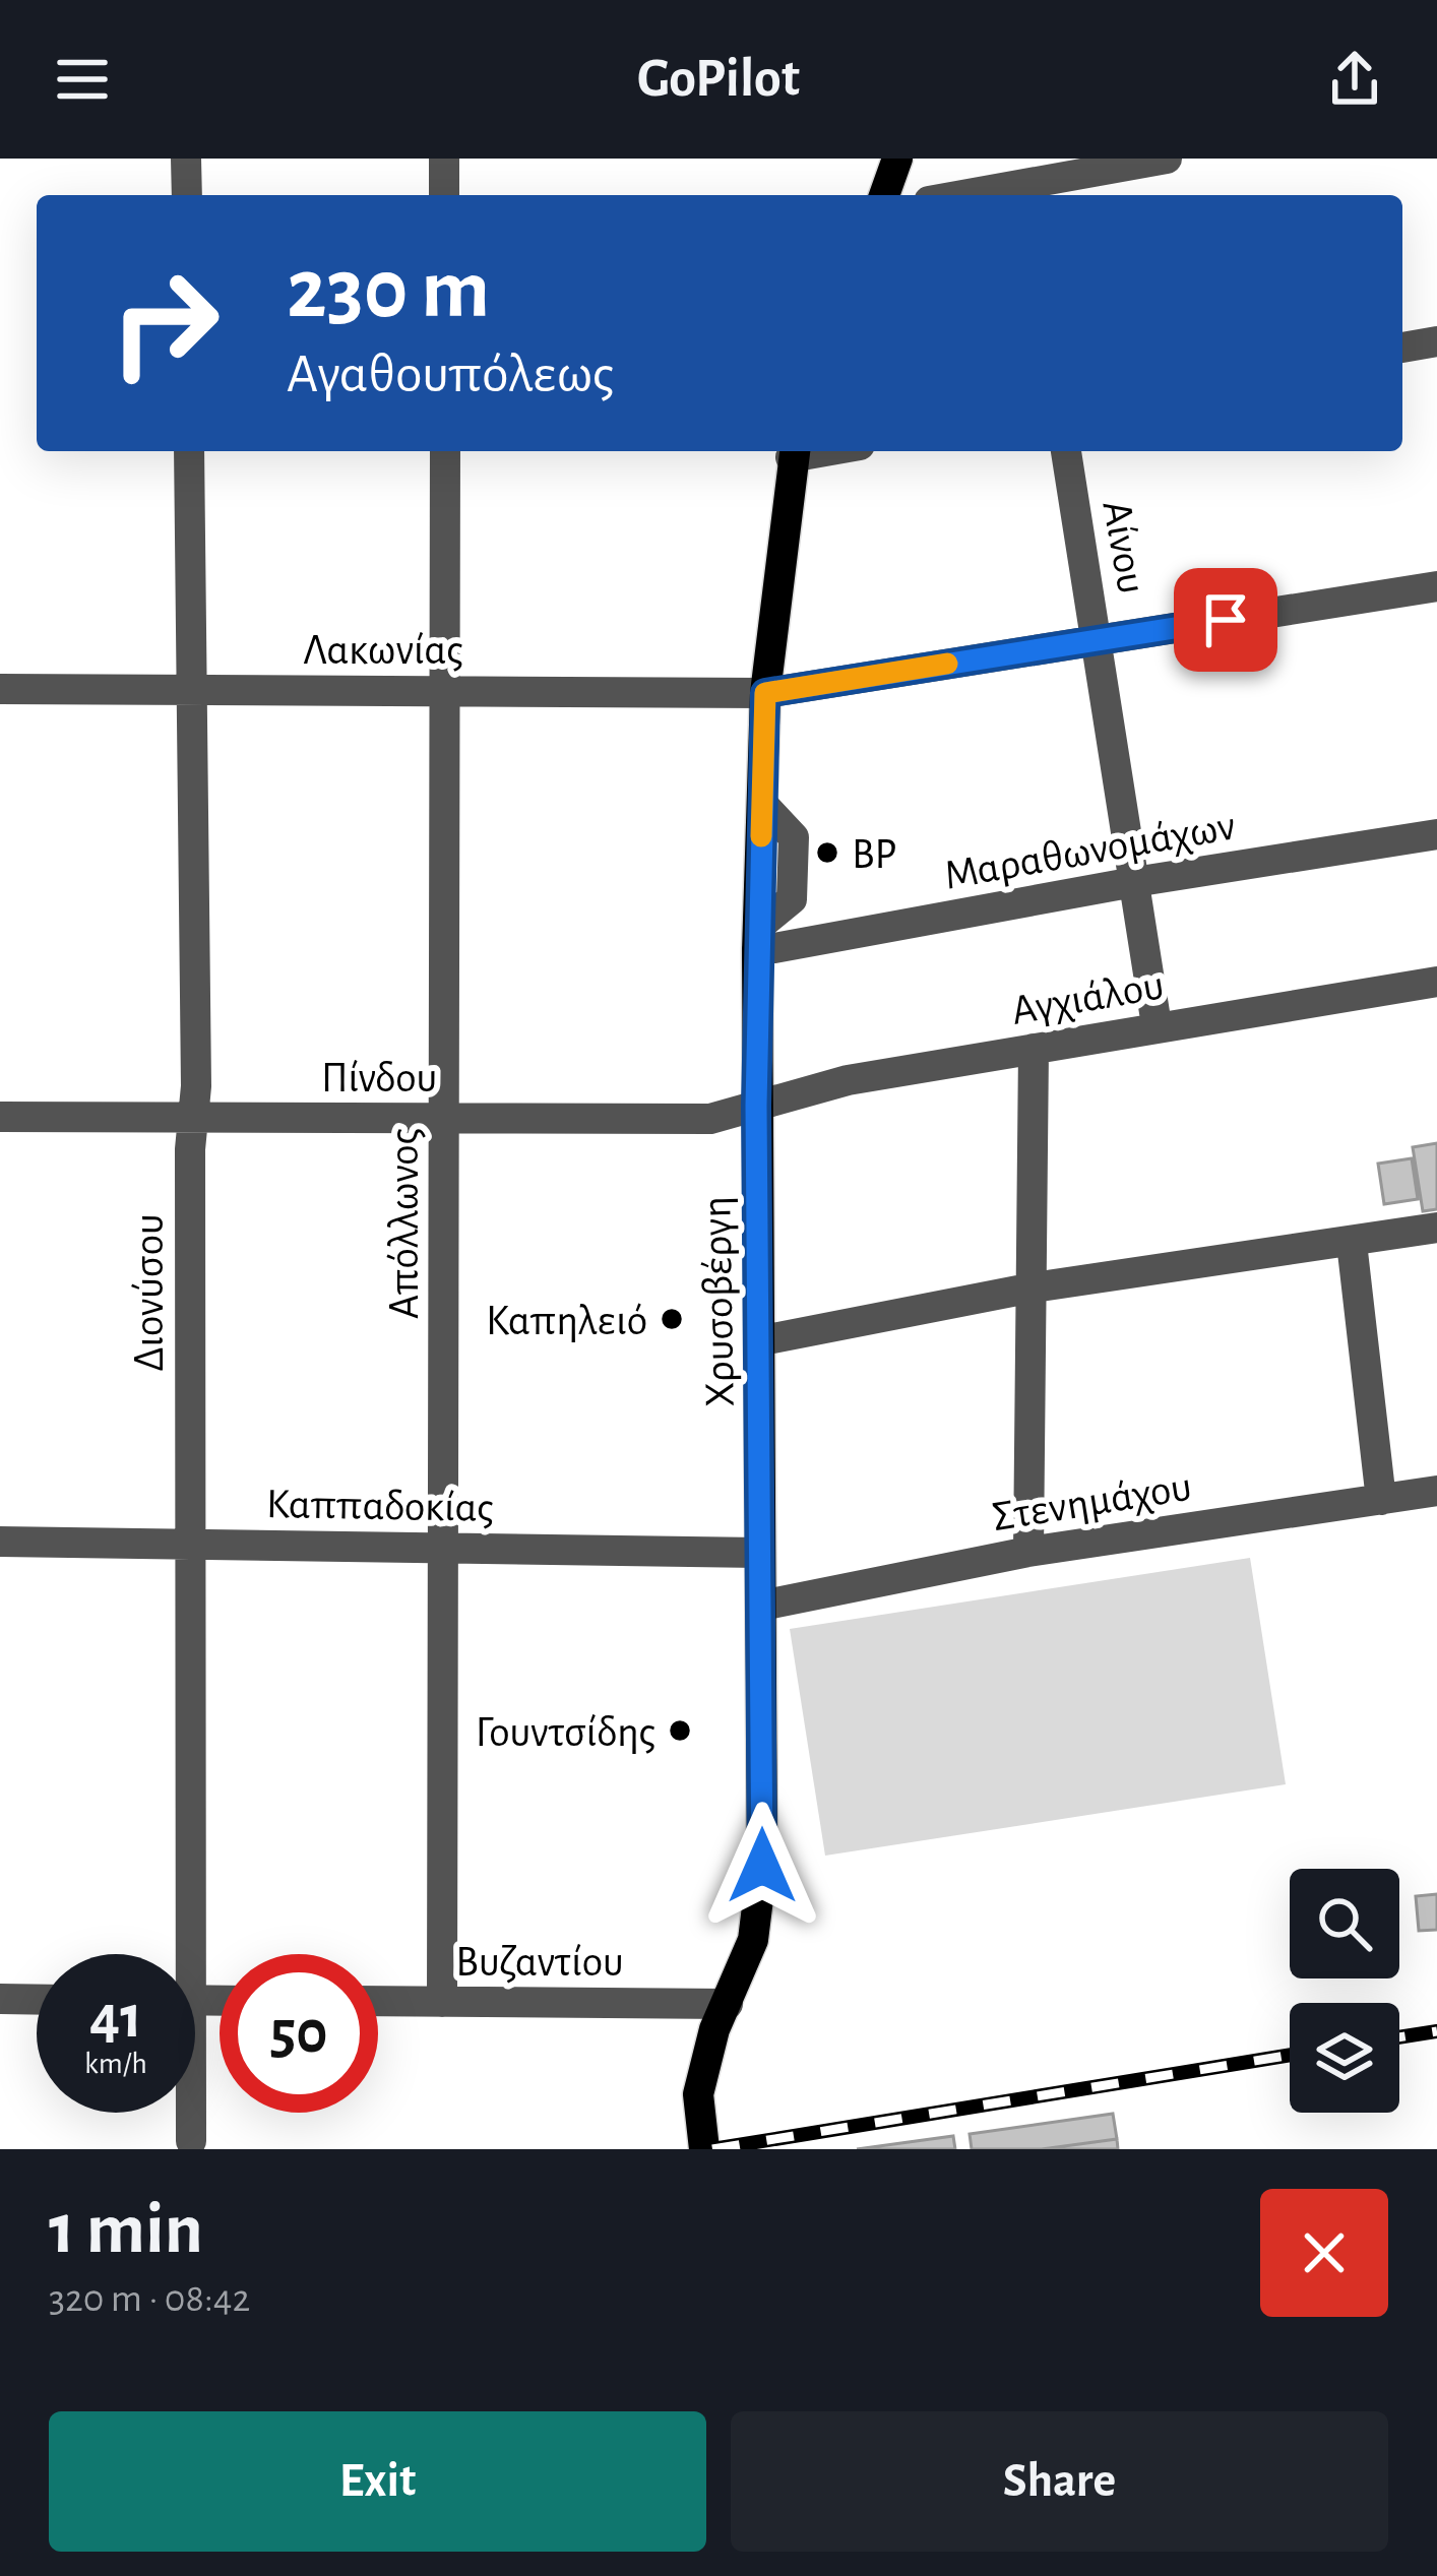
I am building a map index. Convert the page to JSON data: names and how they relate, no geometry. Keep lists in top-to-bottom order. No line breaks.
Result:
{"streets":{"main road":["Χρυσοβέργη"],"street":["Αίνου","Λακωνίας","Μαραθωνομάχων","Αγχιάλου","Πίνδου","Απόλλωνος","Διονύσου","Στενημάχου","Καππαδοκίας","Βυζαντίου"]},"crossings":[["Αίνου","Λακωνίας"],["Αίνου","Μαραθωνομάχων"],["Αίνου","Αγχιάλου"],["Λακωνίας","Απόλλωνος"],["Λακωνίας","Διονύσου"],["Λακωνίας","Χρυσοβέργη"],["Μαραθωνομάχων","Χρυσοβέργη"],["Αγχιάλου","Πίνδου"],["Αγχιάλου","Χρυσοβέργη"],["Πίνδου","Απόλλωνος"],["Πίνδου","Διονύσου"],["Πίνδου","Χρυσοβέργη"],["Απόλλωνος","Καππαδοκίας"],["Απόλλωνος","Βυζαντίου"],["Διονύσου","Καππαδοκίας"],["Χρυσοβέργη","Στενημάχου"],["Χρυσοβέργη","Καππαδοκίας"],["Χρυσοβέργη","Βυζαντίου"]],"places":["BP","Καπηλειό","Γουντσίδης"],"page":{"header":"GoPilot","turn":["230 m","Αγαθουπόλεως"],"speed":"41 km/h","limit":"50","heading":["1 min","320 m · 08:42"],"buttons":["Exit","Share"]}}
